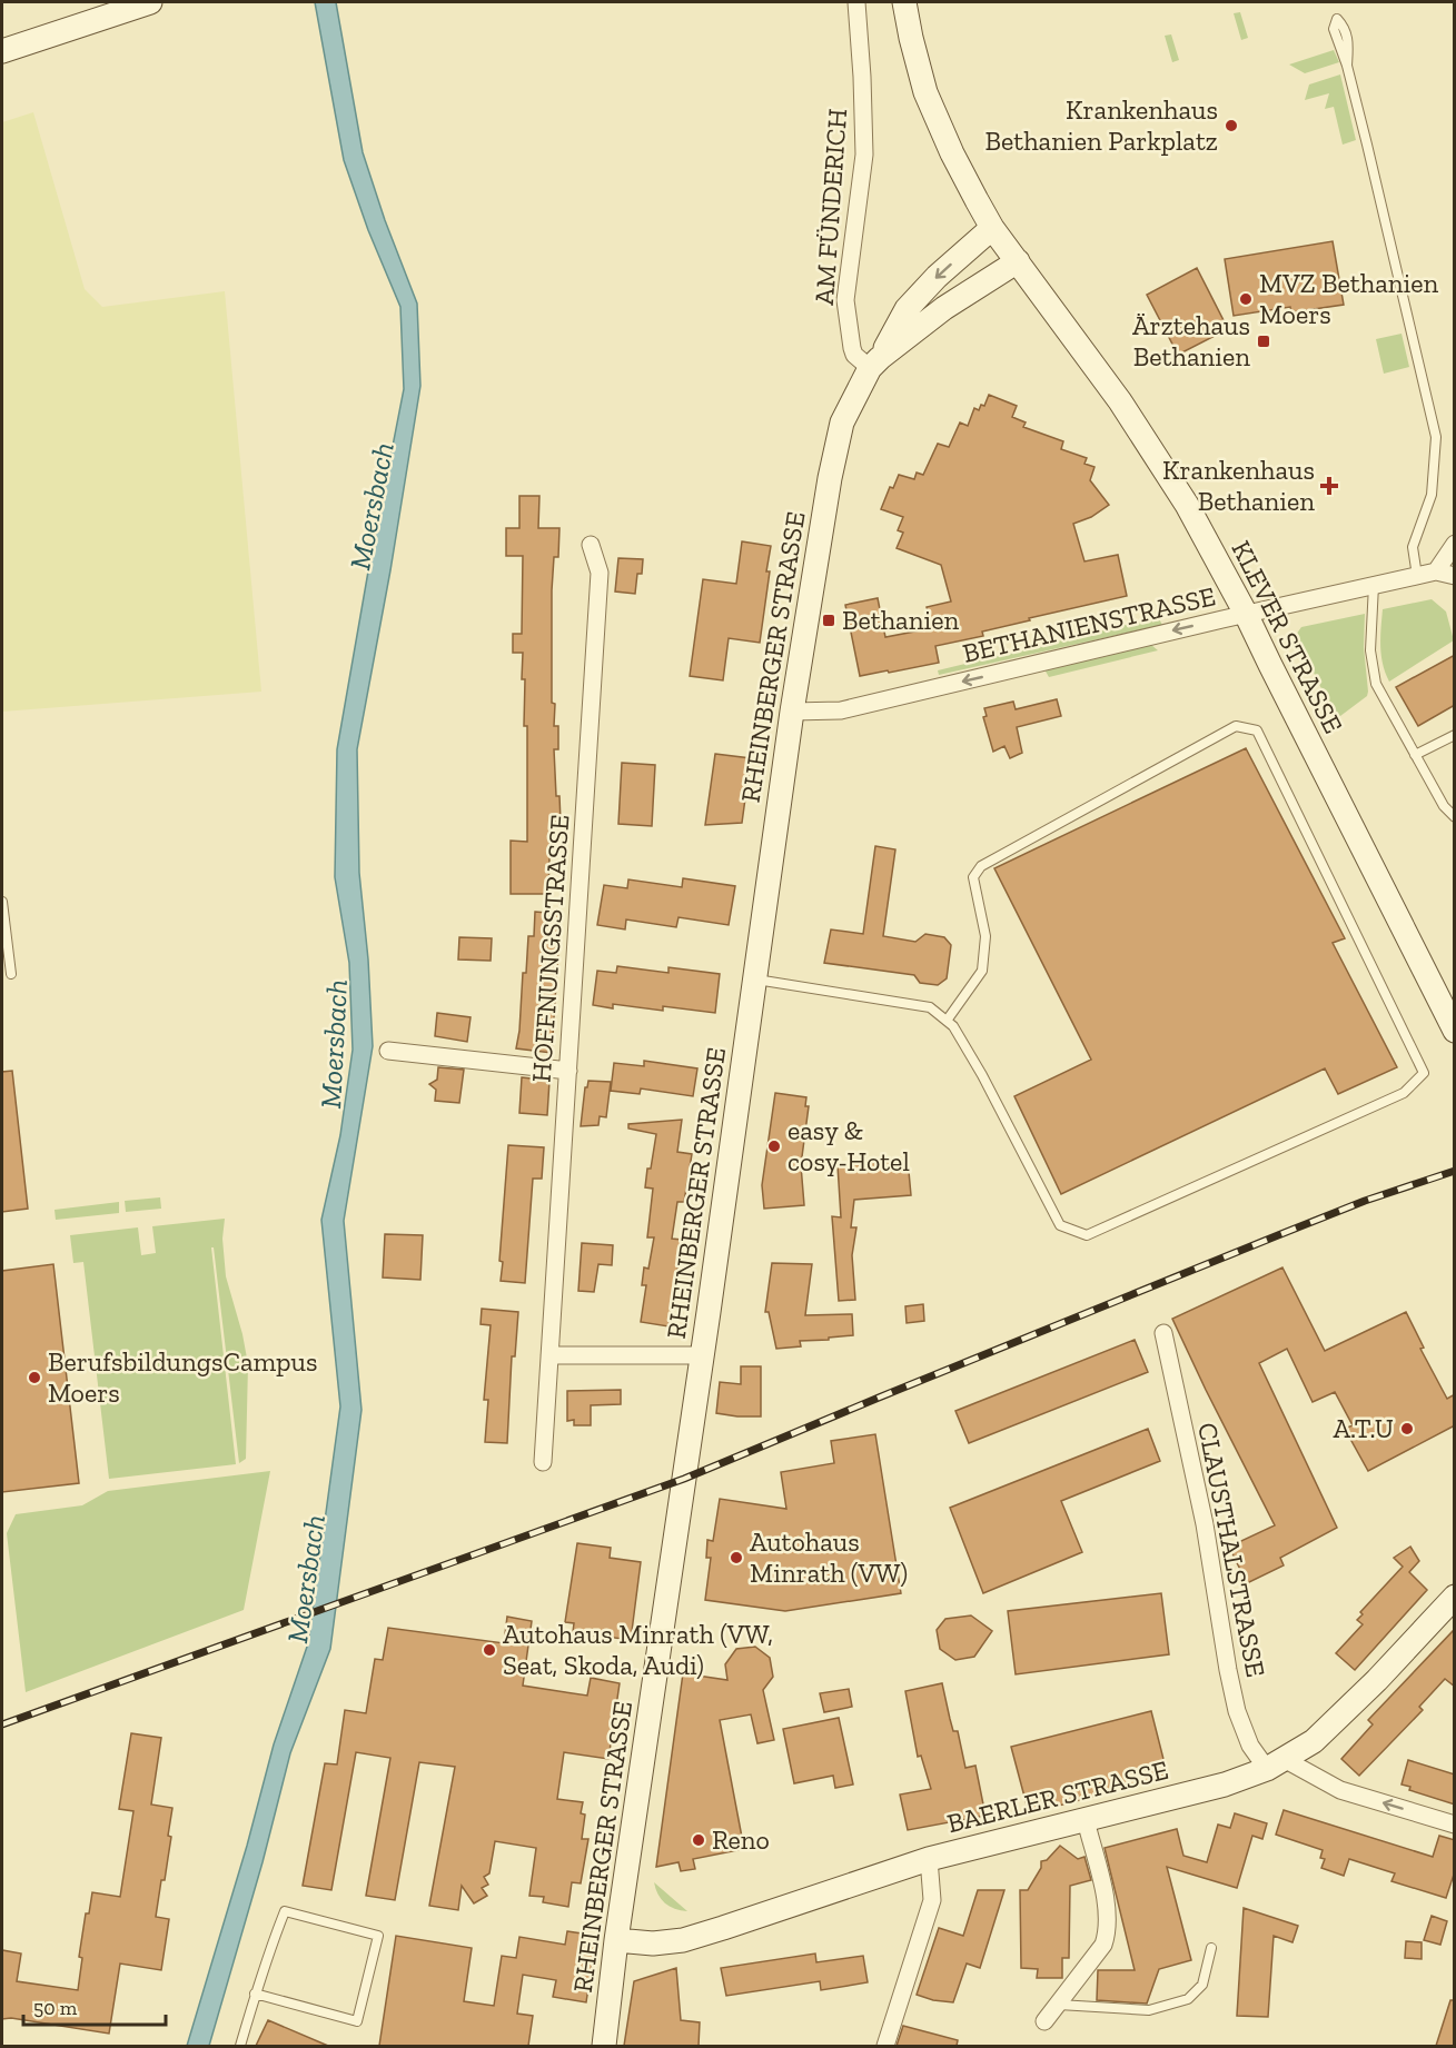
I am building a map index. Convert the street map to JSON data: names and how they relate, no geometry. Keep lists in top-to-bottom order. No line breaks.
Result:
{"streets":{"main road":["KLEVER STRASSE","RHEINBERGER STRASSE","BAERLER STRASSE"],"street":["AM FÜNDERICH","BETHANIENSTRASSE","HOFFNUNGSSTRASSE","CLAUSTHALSTRASSE"]},"crossings":[["AM FÜNDERICH","RHEINBERGER STRASSE"],["BETHANIENSTRASSE","KLEVER STRASSE"],["BETHANIENSTRASSE","RHEINBERGER STRASSE"],["KLEVER STRASSE","RHEINBERGER STRASSE"],["RHEINBERGER STRASSE","BAERLER STRASSE"],["CLAUSTHALSTRASSE","BAERLER STRASSE"]],"one_way":["BETHANIENSTRASSE"],"water":["Moersbach"],"places":{"other":["Krankenhaus Bethanien Parkplatz","MVZ Bethanien Moers","easy & cosy-Hotel","BerufsbildungsCampus Moers","A.T.U","Autohaus Minrath (VW)","Autohaus Minrath (VW, Seat, Skoda, Audi)","Reno"],"transit":["Ärztehaus Bethanien","Bethanien"],"health":["Krankenhaus Bethanien"]},"scale_bar":"50 m"}
